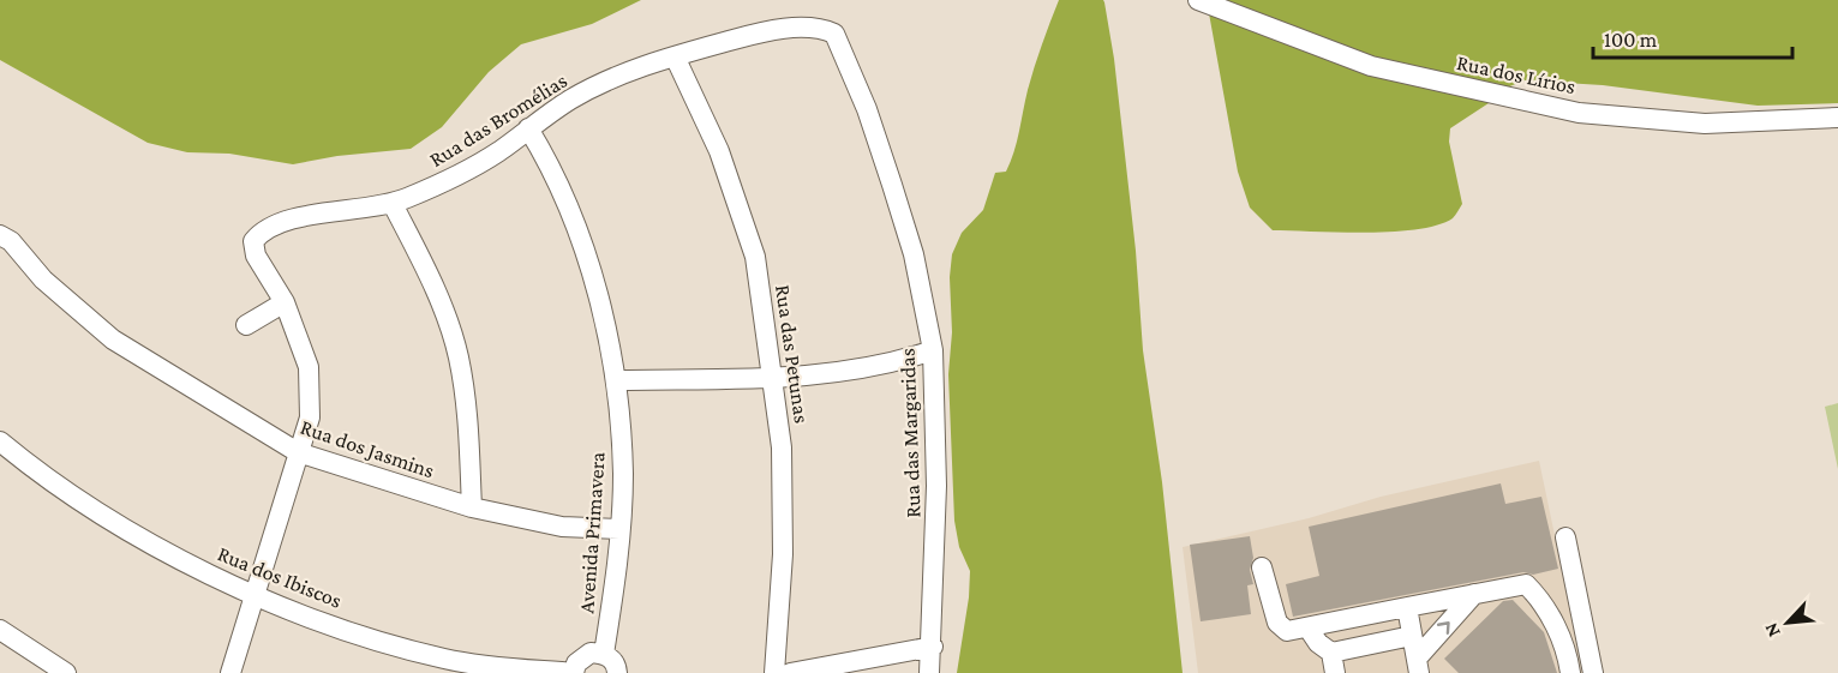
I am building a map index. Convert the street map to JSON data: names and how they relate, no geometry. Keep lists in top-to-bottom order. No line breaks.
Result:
{"streets":{"street":["Rua dos Lírios","Rua das Bromélias","Rua das Petunas","Rua das Margaridas","Rua dos Jasmins","Avenida Primavera","Rua dos Ibiscos"]},"crossings":[["Rua das Bromélias","Rua das Petunas"],["Rua das Bromélias","Rua das Margaridas"],["Rua das Bromélias","Rua dos Jasmins"],["Rua das Bromélias","Avenida Primavera"],["Rua das Bromélias","Rua dos Ibiscos"],["Rua dos Jasmins","Avenida Primavera"]],"scale_bar":"100 m","north":"bottom left"}
